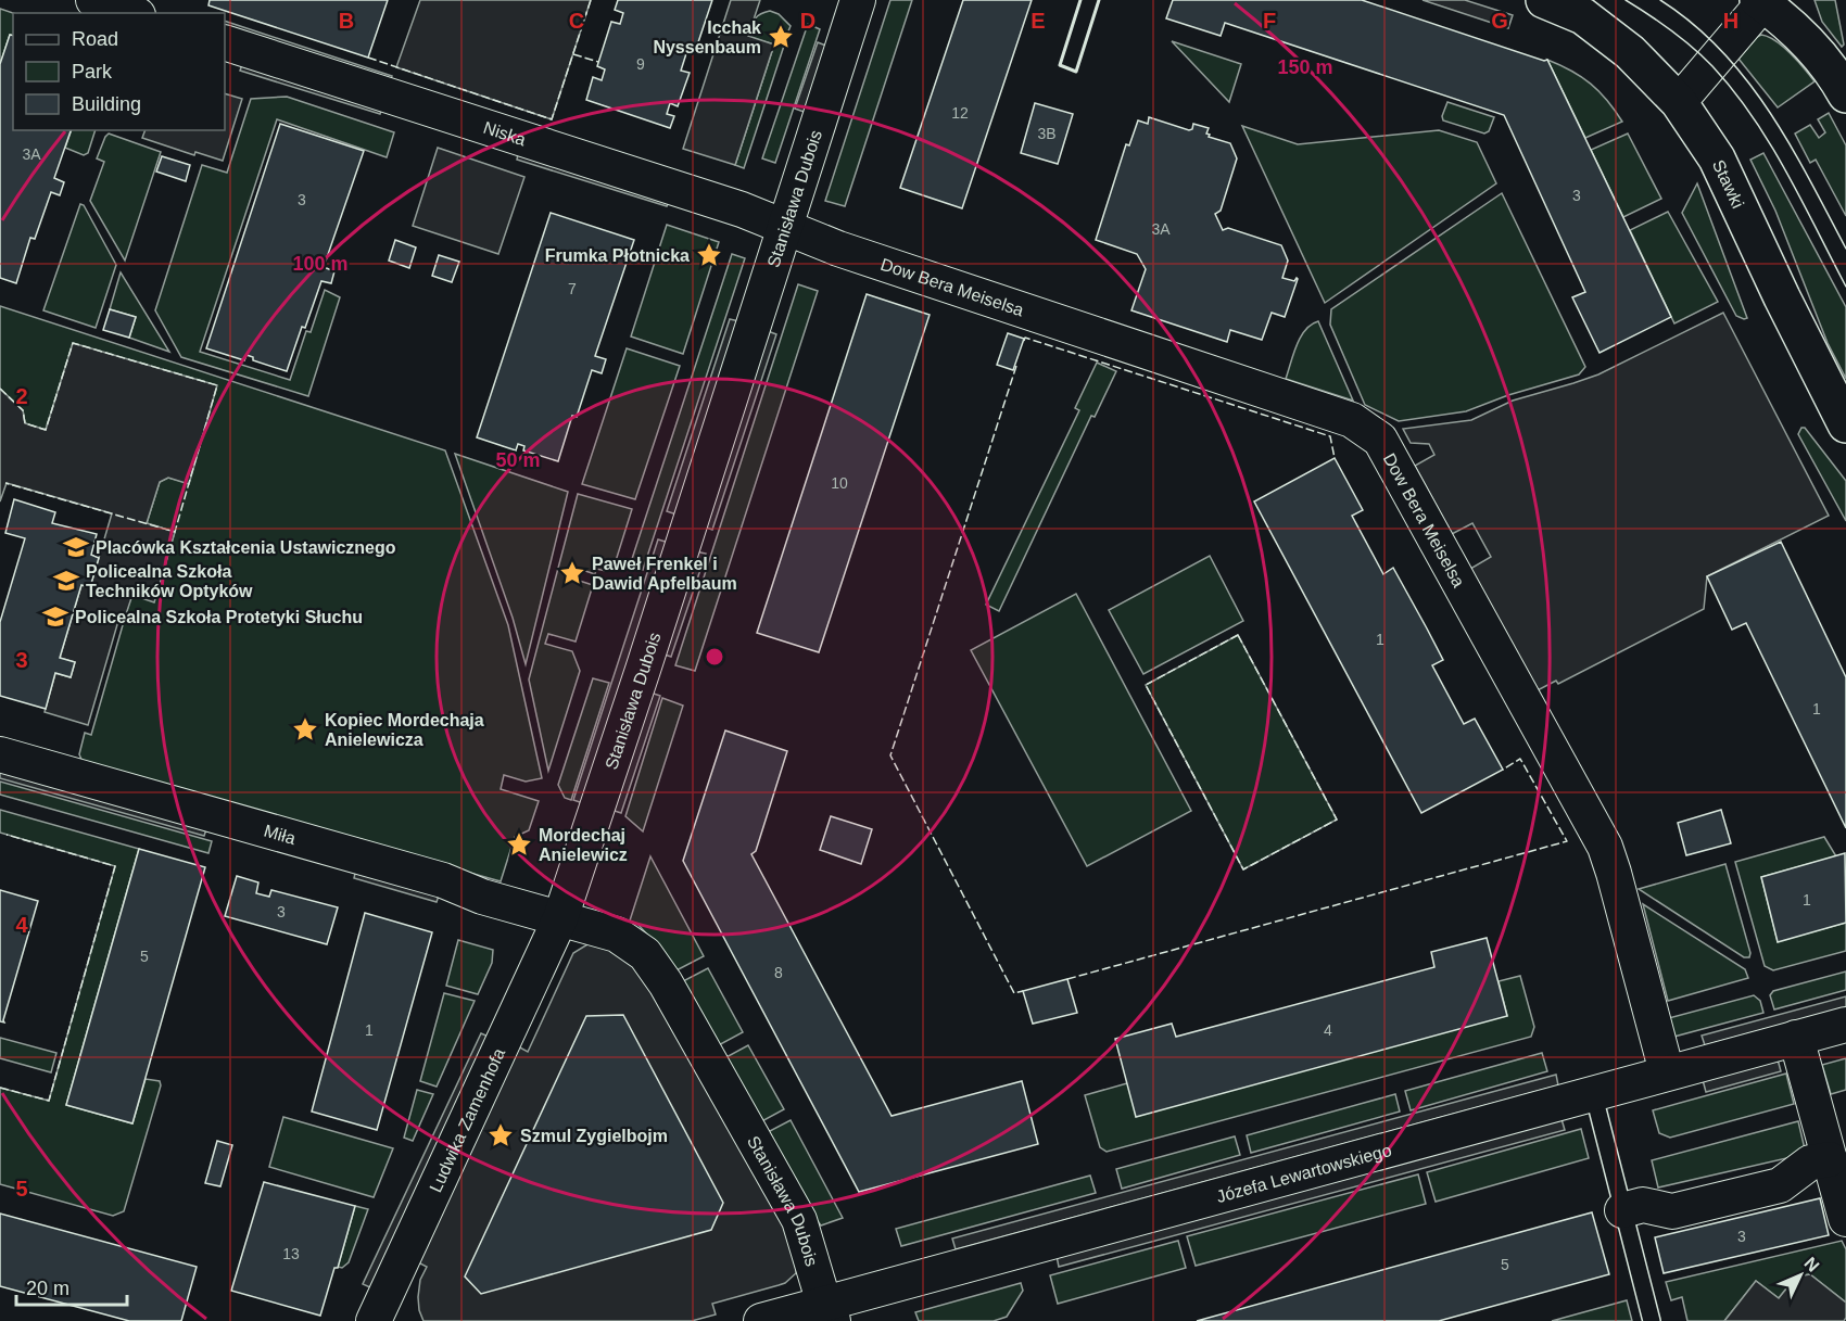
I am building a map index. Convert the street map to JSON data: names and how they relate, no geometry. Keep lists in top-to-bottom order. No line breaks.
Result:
{"streets":{"street":["Niska","Stawki","Stanisława Dubois","Dow Bera Meiselsa","Miła","Ludwika Zamenhofa","Józefa Lewartowskiego"]},"crossings":[["Niska","Stanisława Dubois"],["Niska","Dow Bera Meiselsa"],["Stanisława Dubois","Dow Bera Meiselsa"],["Stanisława Dubois","Miła"],["Stanisława Dubois","Ludwika Zamenhofa"],["Stanisława Dubois","Józefa Lewartowskiego"],["Dow Bera Meiselsa","Józefa Lewartowskiego"],["Miła","Ludwika Zamenhofa"]],"places":{"place":["Icchak Nyssenbaum","Frumka Płotnicka","Paweł Frenkel i Dawid Apfelbaum","Kopiec Mordechaja Anielewicza","Mordechaj Anielewicz","Szmul Zygielbojm"],"school or university":["Placówka Kształcenia Ustawicznego","Policealna Szkoła Techników Optyków","Policealna Szkoła Protetyki Słuchu"]},"house_numbers":["9","12","3B","3A","3","3","3A","7","10","1","1","1","3","5","8","1","4","3","13","5"],"legend":["Road","Park","Building"],"scale_bar":"20 m","north":"top right","grid":{"columns":["B","C","D","E","F","G","H"],"rows":["2","3","4","5"]},"rings":["150 m","100 m","50 m"]}
